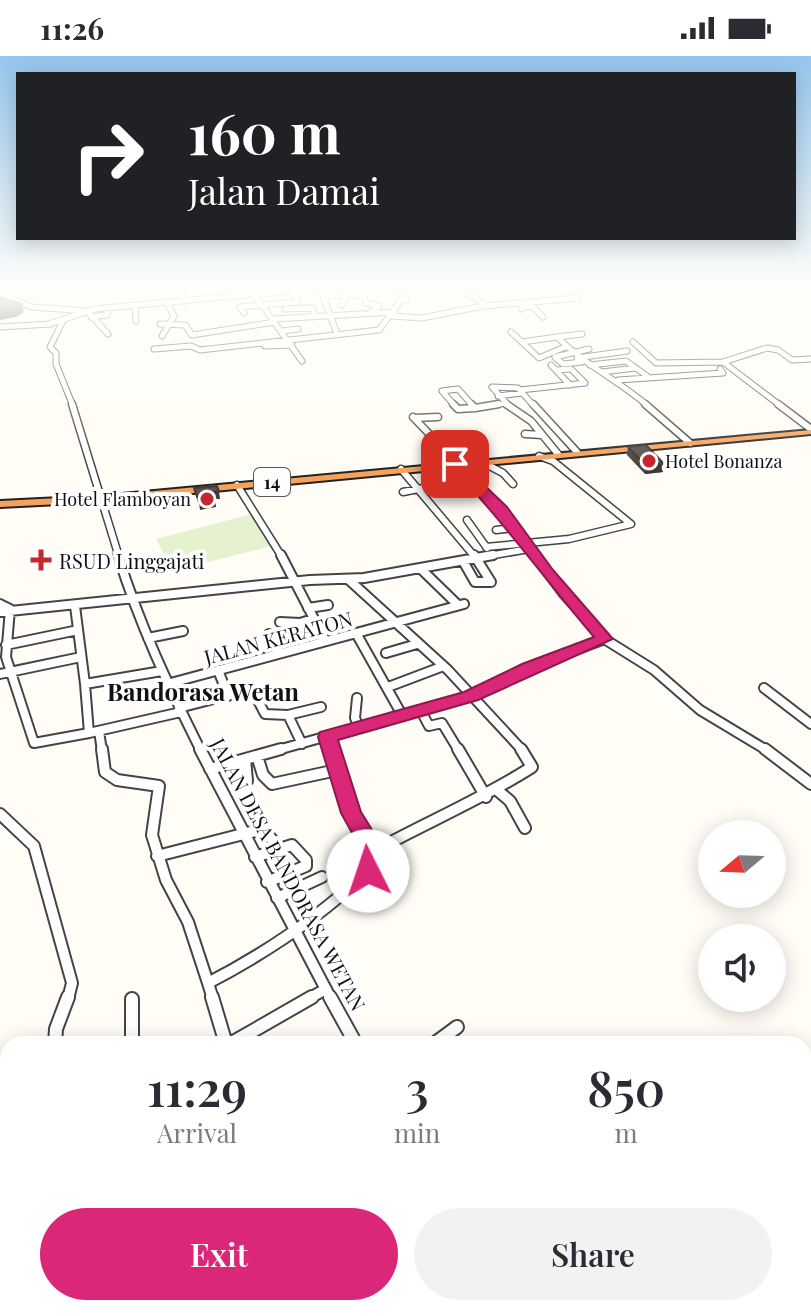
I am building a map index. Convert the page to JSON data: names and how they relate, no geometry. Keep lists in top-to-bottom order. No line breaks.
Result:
{"streets":{"highway":["14"],"street":["JALAN KERATON","JALAN DESA BANDORASA WETAN"]},"crossings":[["14","JALAN DESA BANDORASA WETAN"],["JALAN KERATON","JALAN DESA BANDORASA WETAN"]],"districts":["Bandorasa Wetan"],"places":{"other":["Hotel Bonanza","Hotel Flamboyan"],"health":["RSUD Linggajati"]},"north":"left","page":{"status":"11:26","turn":["160 m","Jalan Damai"],"eta":["11:29","Arrival","3","min","850","m"],"buttons":["Exit","Share"]}}
